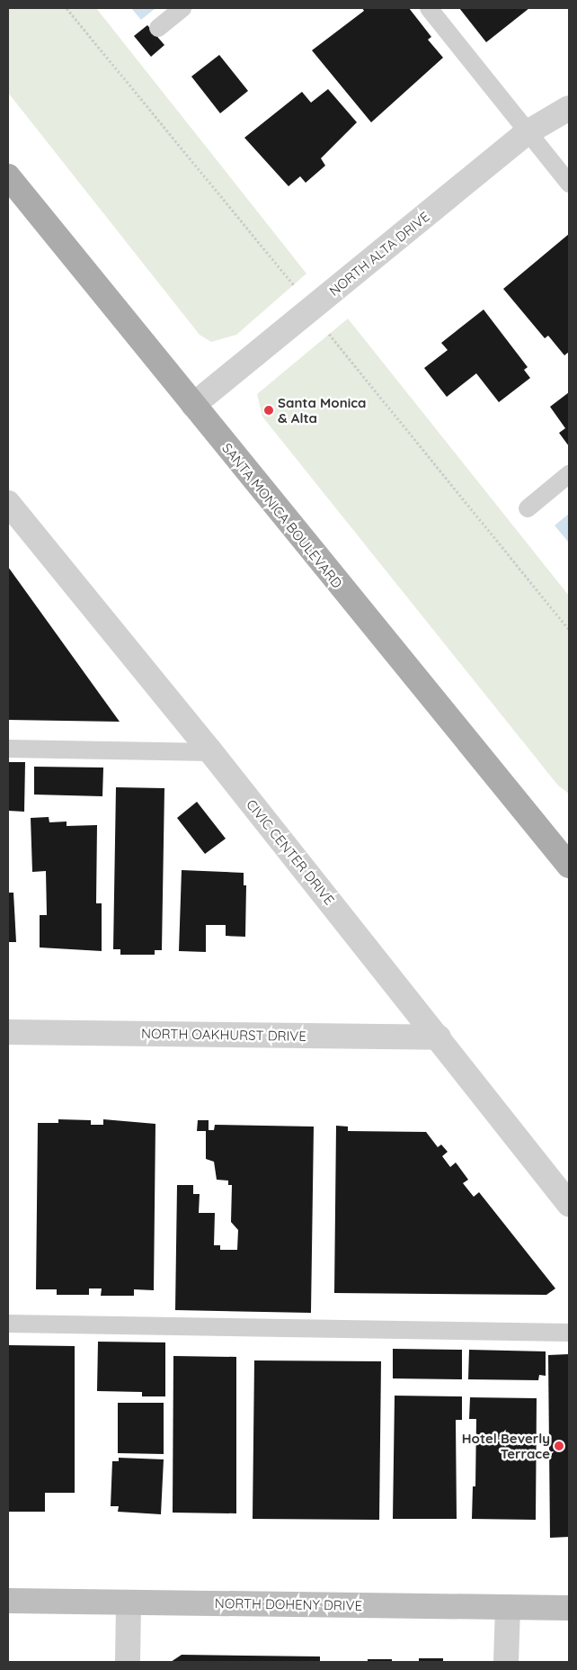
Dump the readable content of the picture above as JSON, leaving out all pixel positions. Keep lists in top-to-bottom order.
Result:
{
  "streets": {
    "main road": ["SANTA MONICA BOULEVARD", "NORTH DOHENY DRIVE"],
    "street": ["NORTH ALTA DRIVE", "CIVIC CENTER DRIVE", "NORTH OAKHURST DRIVE"]
  },
  "crossings": [
    ["NORTH ALTA DRIVE", "SANTA MONICA BOULEVARD"],
    ["CIVIC CENTER DRIVE", "NORTH OAKHURST DRIVE"]
  ],
  "places": ["Santa Monica & Alta", "Hotel Beverly Terrace"]
}
